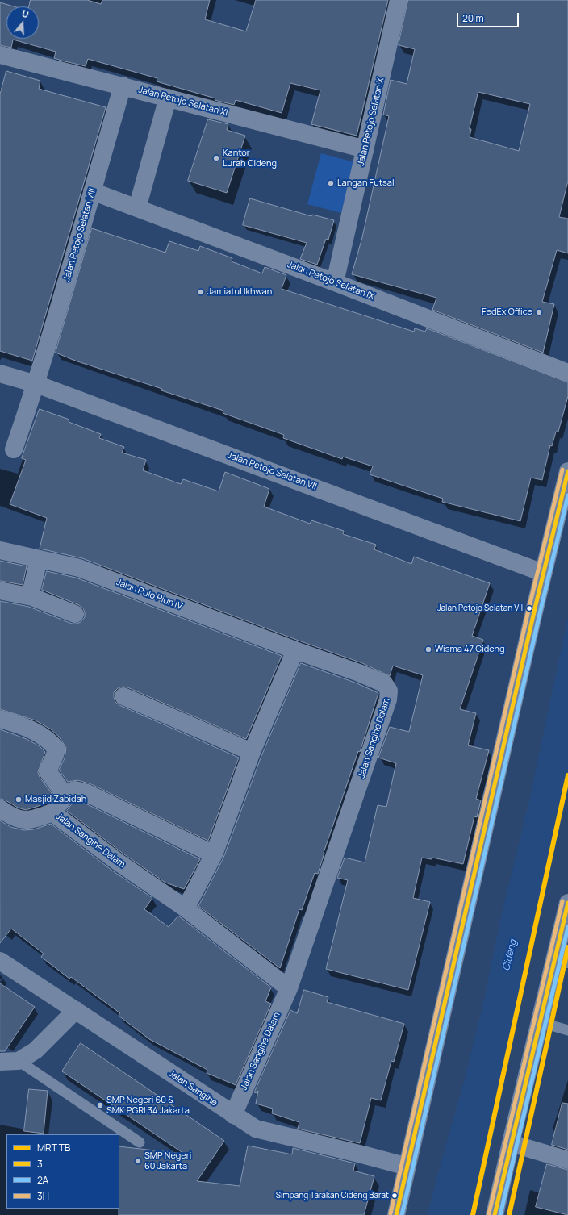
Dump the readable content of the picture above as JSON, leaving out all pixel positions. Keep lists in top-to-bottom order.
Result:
{
  "streets": {
    "street": [
      "Jalan Petojo Selatan XI",
      "Jalan Petojo Selatan X",
      "Jalan Petojo Selatan VIII",
      "Jalan Petojo Selatan IX",
      "Jalan Petojo Selatan VII",
      "Jalan Pulo Piun IV",
      "Jalan Sangihe Dalam",
      "Jalan Sangihe"
    ]
  },
  "crossings": [
    ["Jalan Petojo Selatan XI", "Jalan Petojo Selatan X"],
    ["Jalan Petojo Selatan XI", "Jalan Petojo Selatan VIII"],
    ["Jalan Petojo Selatan X", "Jalan Petojo Selatan IX"],
    ["Jalan Petojo Selatan VIII", "Jalan Petojo Selatan IX"],
    ["Jalan Petojo Selatan VIII", "Jalan Petojo Selatan VII"],
    ["Jalan Pulo Piun IV", "Jalan Sangihe Dalam"],
    ["Jalan Sangihe Dalam", "Jalan Sangihe"]
  ],
  "water": ["Cideng"],
  "places": [
    "Kantor Lurah Cideng",
    "Langan Futsal",
    "Jamiatul Ikhwan",
    "FedEx Office",
    "Jalan Petojo Selatan VII",
    "Wisma 47 Cideng",
    "Masjid Zabidah",
    "SMP Negeri 60 & SMK PGRI 34 Jakarta",
    "SMP Negeri 60 Jakarta",
    "Simpang Tarakan Cideng Barat"
  ],
  "lines": [
    "transit line 3H",
    "transit line 3",
    "transit line 2A",
    "metro line TB"
  ],
  "legend": [
    "MRT TB",
    "3",
    "2A",
    "3H"
  ],
  "scale_bar": "20 m",
  "north": "top"
}
